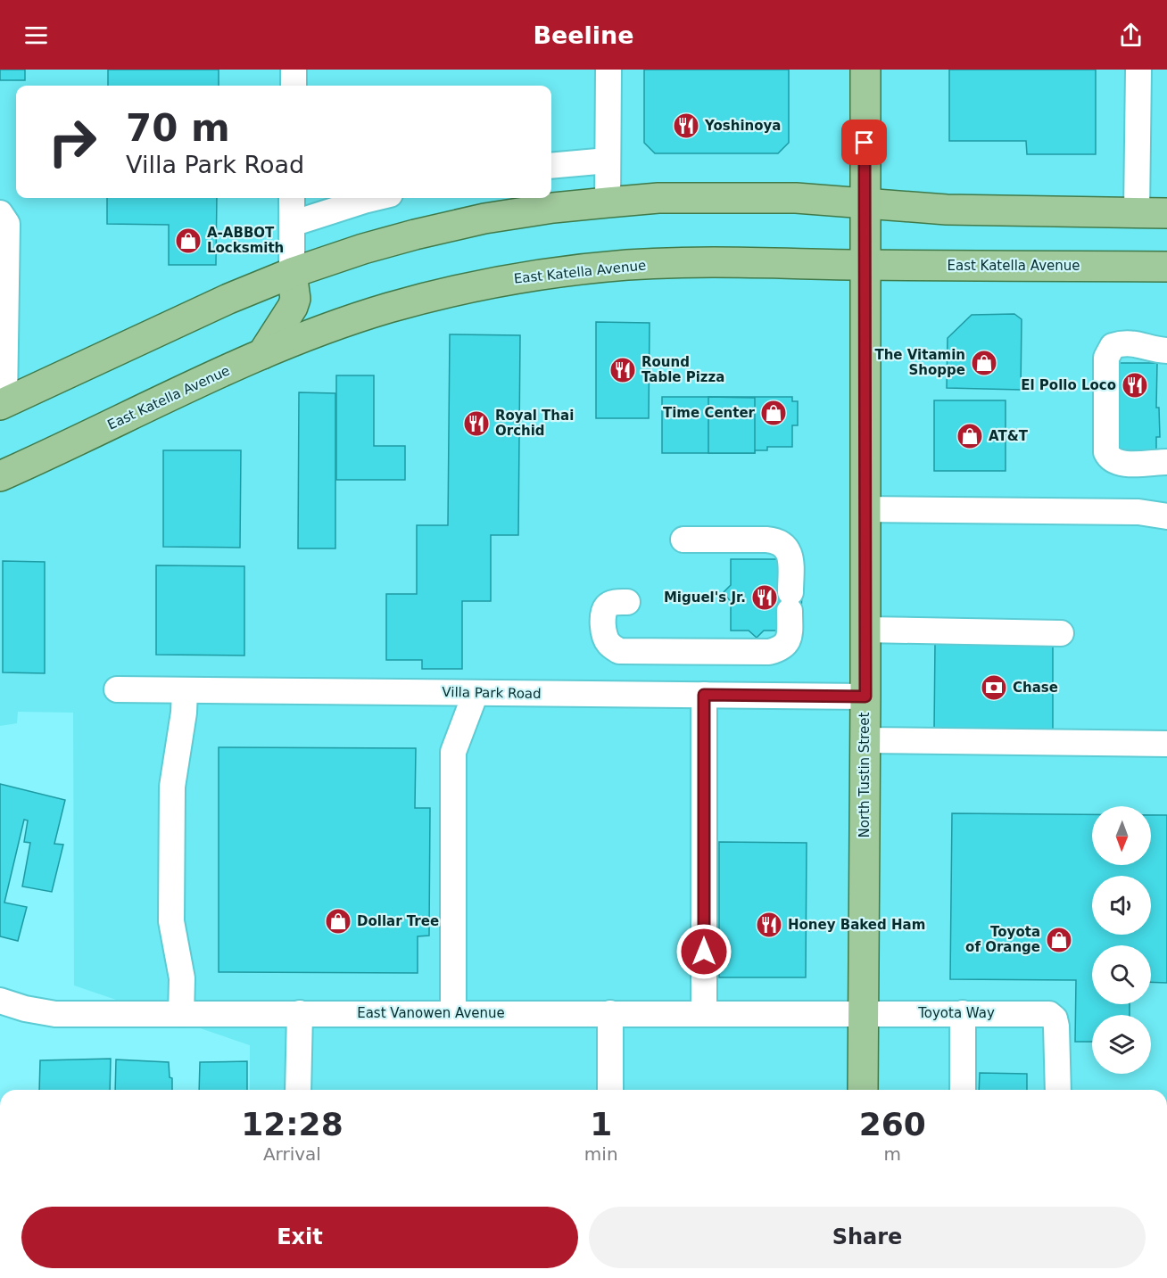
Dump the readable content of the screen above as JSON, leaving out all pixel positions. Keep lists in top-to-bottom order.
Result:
{
  "streets": {
    "main road": ["East Katella Avenue", "North Tustin Street"],
    "street": ["Villa Park Road", "East Vanowen Avenue", "Toyota Way"]
  },
  "crossings": [
    ["East Katella Avenue", "North Tustin Street"],
    ["Villa Park Road", "North Tustin Street"],
    ["North Tustin Street", "East Vanowen Avenue"],
    ["North Tustin Street", "Toyota Way"],
    ["East Vanowen Avenue", "Toyota Way"]
  ],
  "places": {
    "restaurant": [
      "Yoshinoya",
      "Round Table Pizza",
      "El Pollo Loco",
      "Royal Thai Orchid",
      "Miguel's Jr.",
      "Honey Baked Ham"
    ],
    "shop": [
      "A-ABBOT Locksmith",
      "The Vitamin Shoppe",
      "Time Center",
      "AT&T",
      "Dollar Tree",
      "Toyota of Orange"
    ],
    "bank": ["Chase"]
  },
  "north": "bottom",
  "page": {
    "header": "Beeline",
    "turn": ["70 m", "Villa Park Road"],
    "eta": [
      "12:28",
      "Arrival",
      "1",
      "min",
      "260",
      "m"
    ],
    "buttons": ["Exit", "Share"]
  }
}
